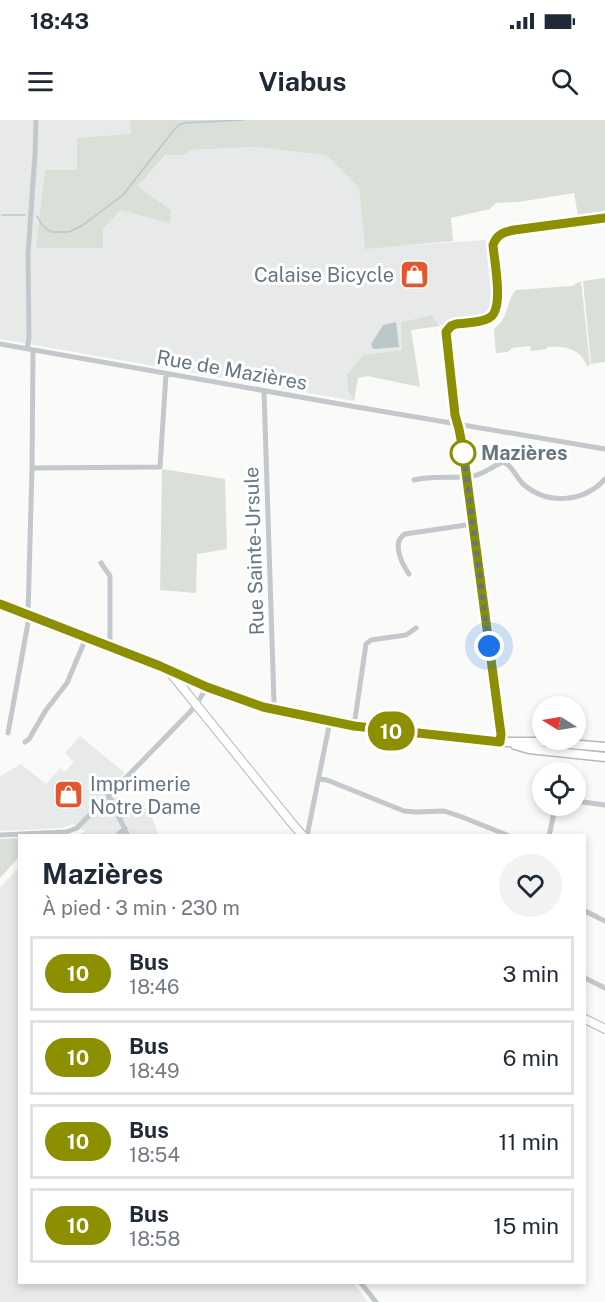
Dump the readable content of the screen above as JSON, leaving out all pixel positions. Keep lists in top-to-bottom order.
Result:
{
  "streets": {
    "street": ["Rue de Mazières", "Rue Sainte-Ursule"]
  },
  "crossings": [
    ["Rue de Mazières", "Rue Sainte-Ursule"]
  ],
  "places": {
    "shop": ["Calaise Bicycle", "Imprimerie Notre Dame"],
    "other": ["Mazières"]
  },
  "lines": ["bus line 10"],
  "north": "left",
  "page": {
    "status": "18:43",
    "header": "Viabus",
    "on_map": "10",
    "heading": ["Mazières", "À pied · 3 min · 230 m"],
    "list": [
      {
        "mark": "10",
        "name": "Bus",
        "note": "18:46",
        "value": "3 min"
      },
      {
        "mark": "10",
        "name": "Bus",
        "note": "18:49",
        "value": "6 min"
      },
      {
        "mark": "10",
        "name": "Bus",
        "note": "18:54",
        "value": "11 min"
      },
      {
        "mark": "10",
        "name": "Bus",
        "note": "18:58",
        "value": "15 min"
      }
    ]
  }
}
